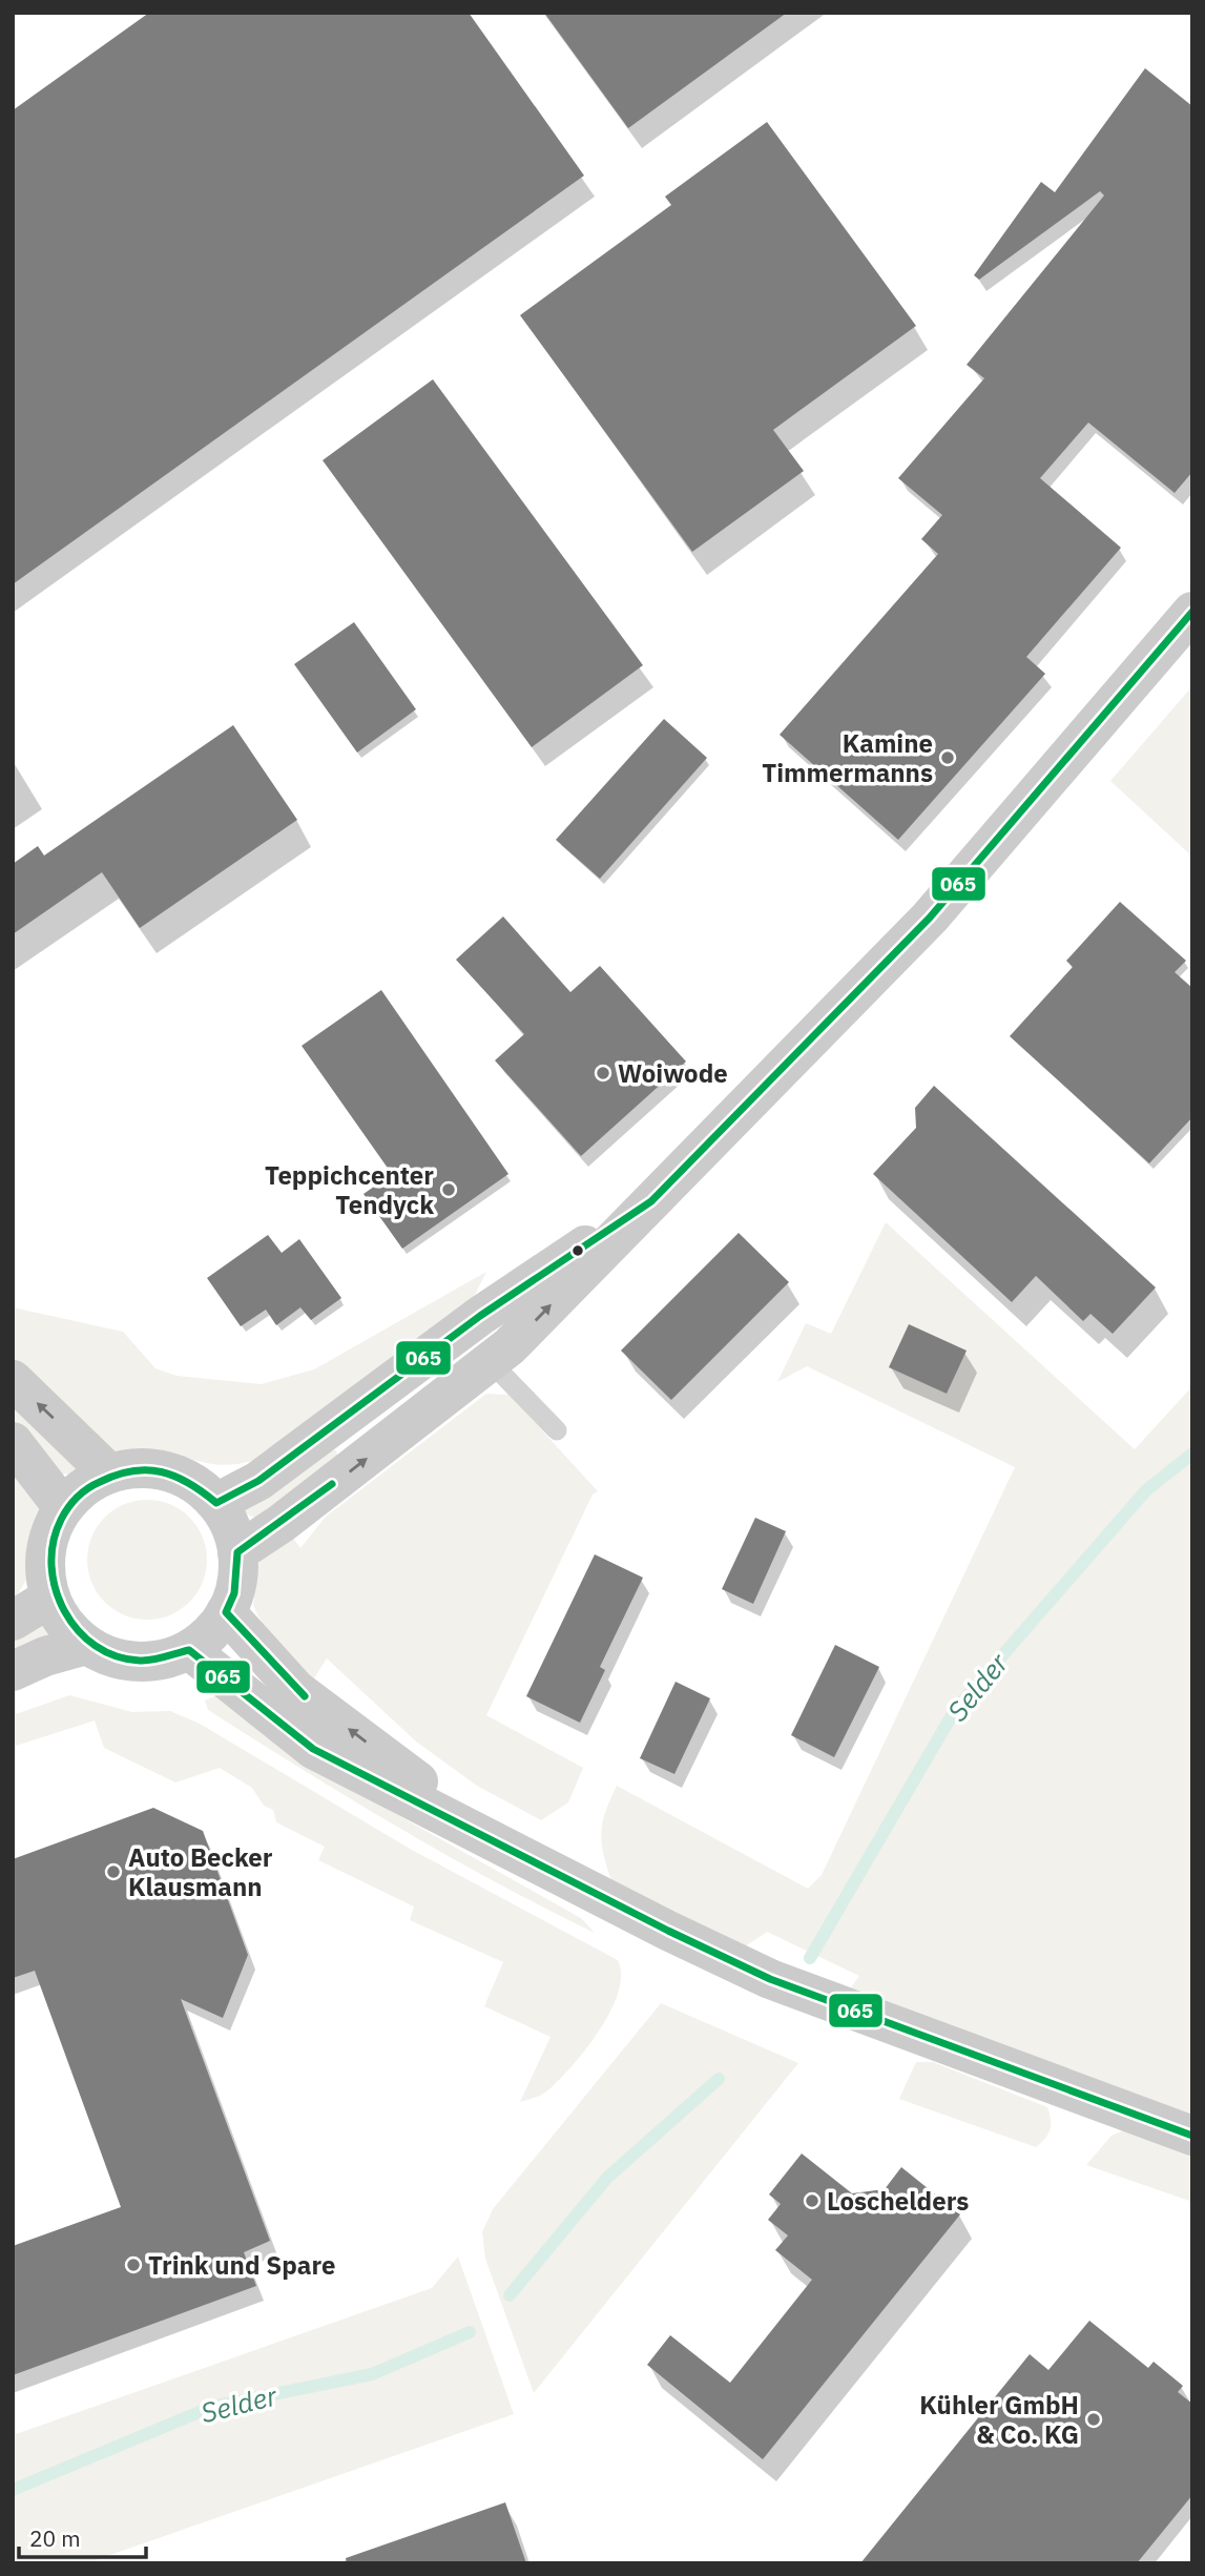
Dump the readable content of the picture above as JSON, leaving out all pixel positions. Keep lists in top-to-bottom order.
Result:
{
  "water": ["Selder"],
  "places": [
    "Kamine Timmermanns",
    "Woiwode",
    "Teppichcenter Tendyck",
    "Auto Becker Klausmann",
    "Loschelders",
    "Trink und Spare",
    "Kühler GmbH & Co. KG"
  ],
  "lines": ["transit line 065"],
  "scale_bar": "20 m"
}
